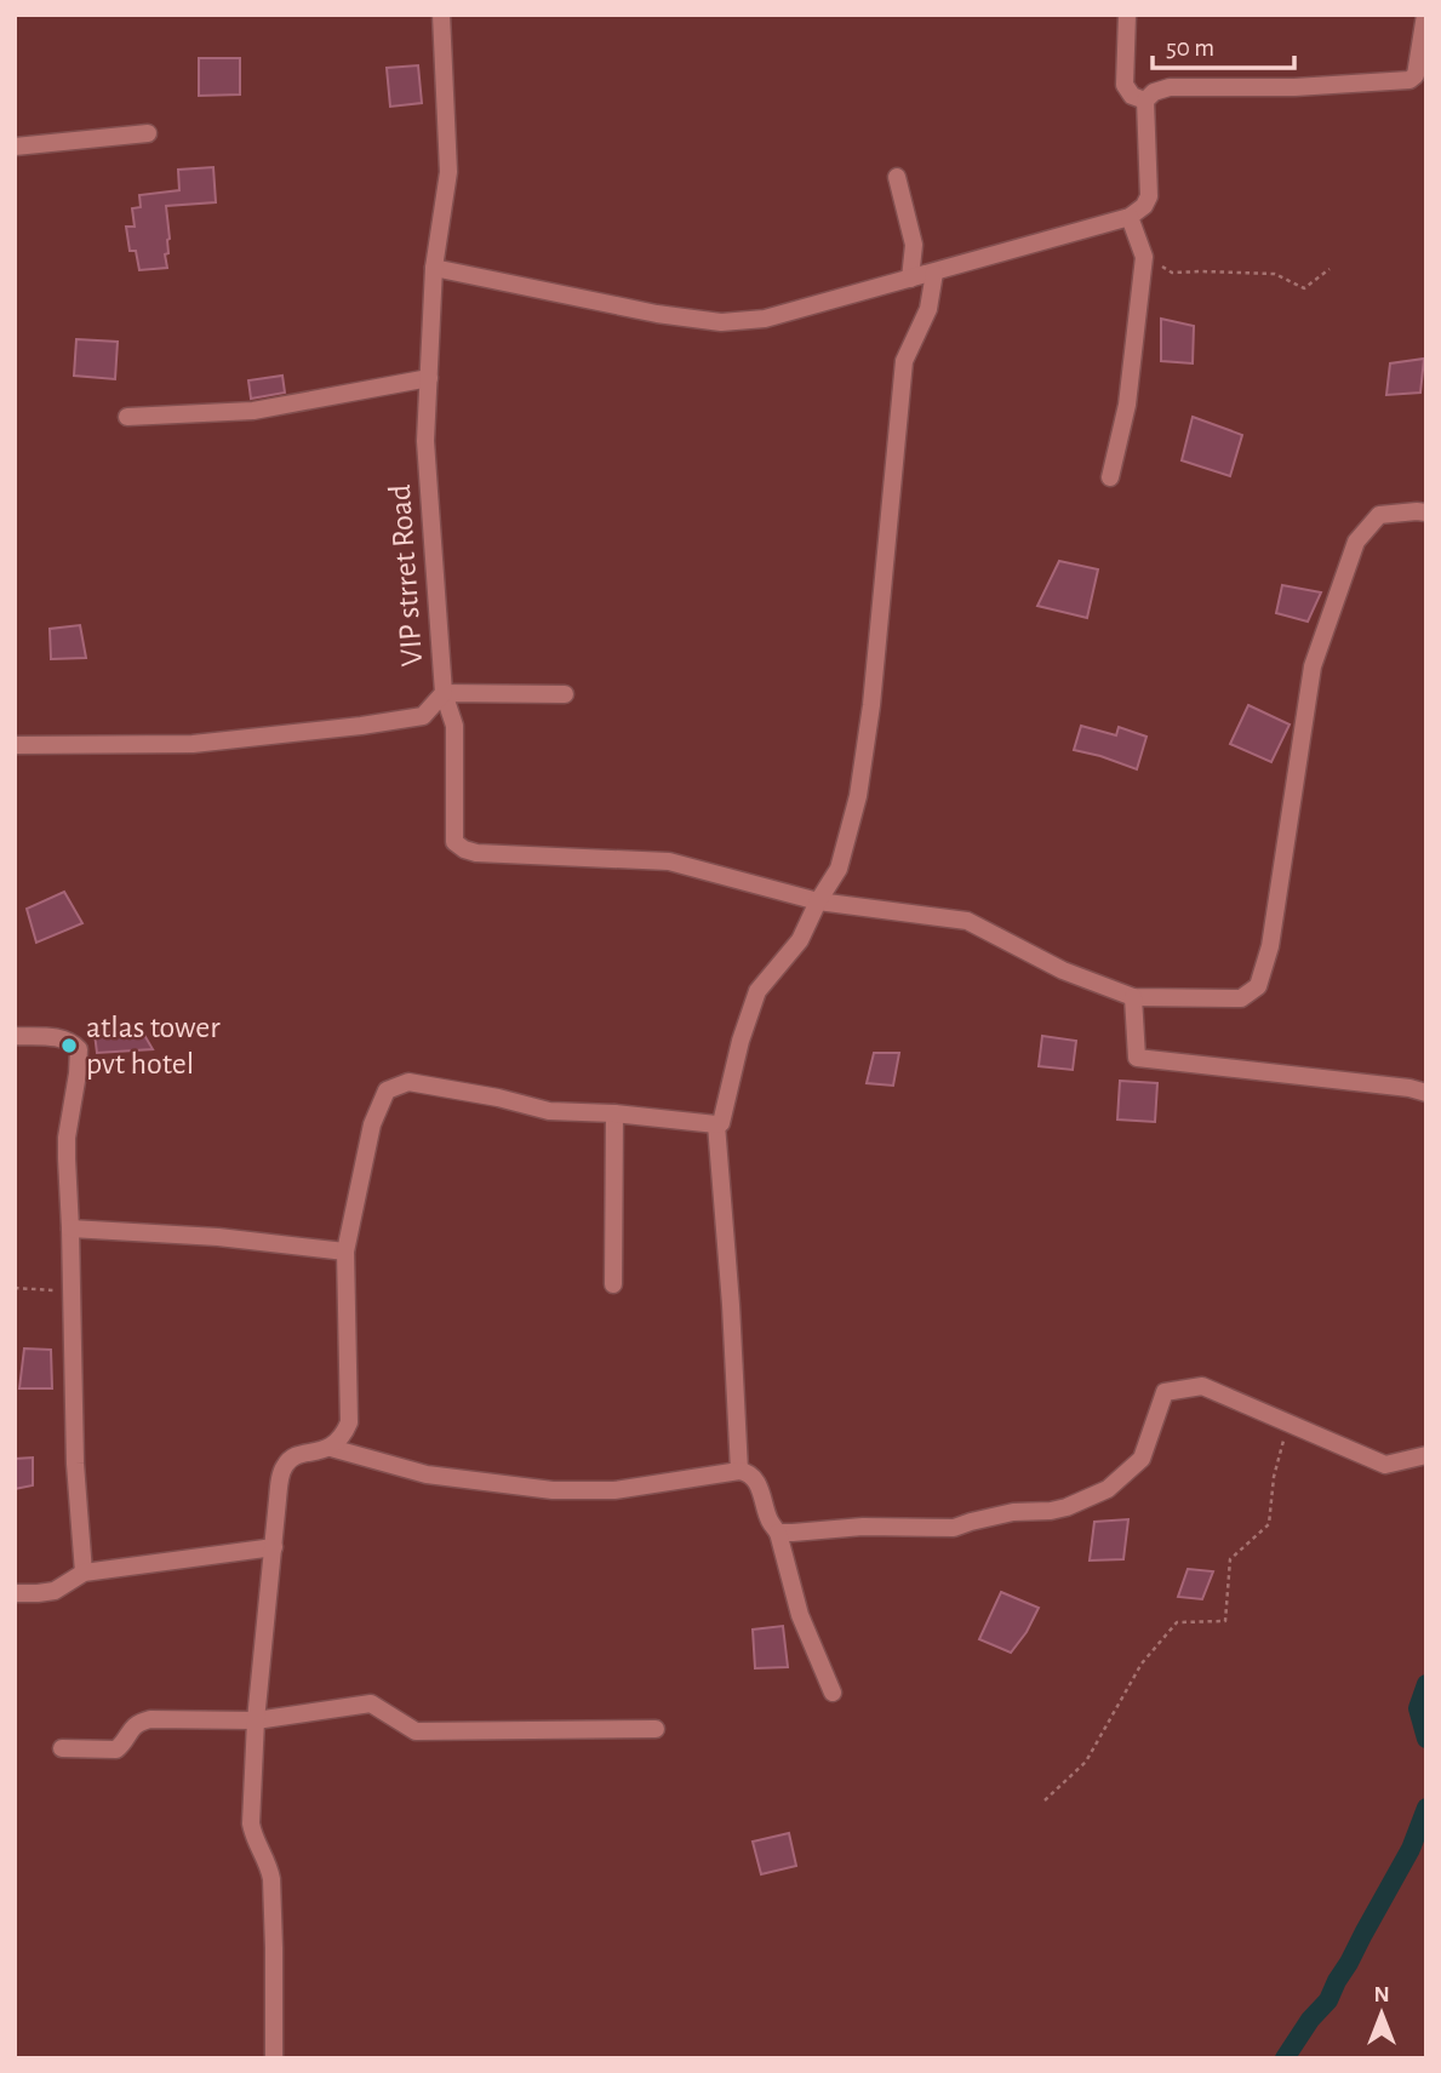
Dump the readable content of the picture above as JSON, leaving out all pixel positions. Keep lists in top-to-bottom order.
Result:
{
  "streets": {
    "street": ["VIP strret Road"]
  },
  "places": ["atlas tower pvt hotel"],
  "scale_bar": "50 m",
  "north": "top"
}
